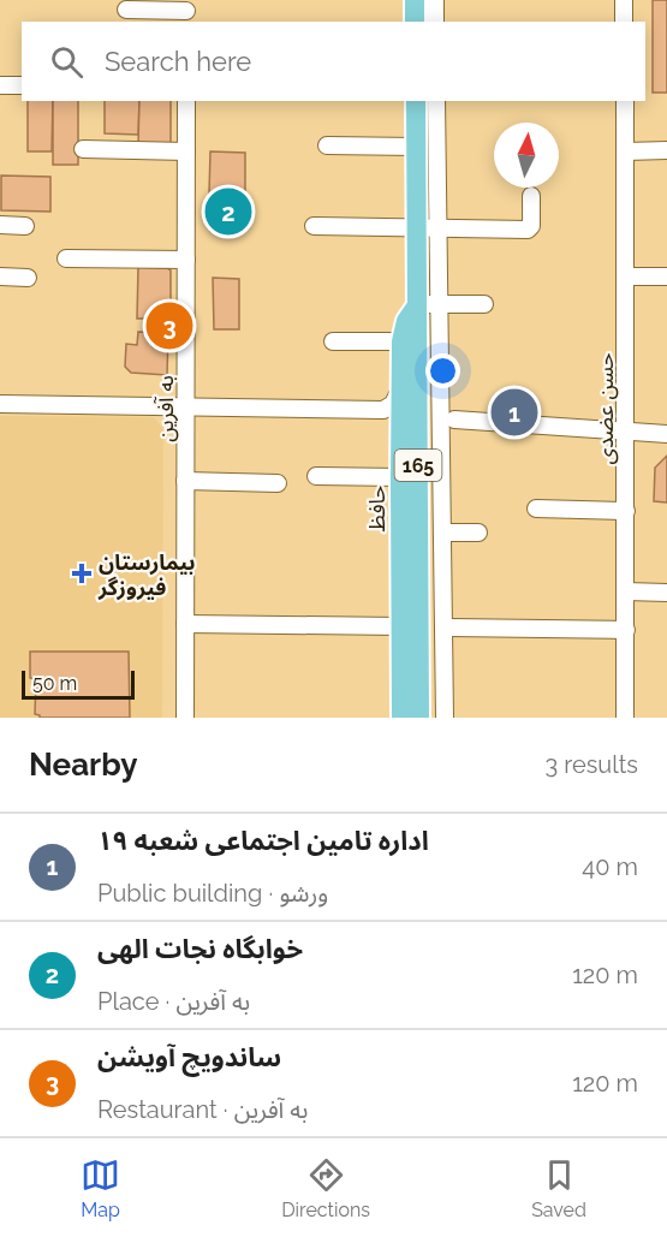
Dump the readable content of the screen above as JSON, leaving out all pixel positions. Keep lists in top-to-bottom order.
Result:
{
  "streets": {
    "main road": ["165", "حافظ"],
    "street": ["به آفرین", "حسن عضدی"]
  },
  "crossings": [
    ["165", "حافظ"]
  ],
  "places": {
    "health": ["بیمارستان فیروزگر"]
  },
  "scale_bar": "50 m",
  "north": "top",
  "page": {
    "search": "Search here",
    "pins": ["2", "3", "1"],
    "scale": "50 m",
    "heading": ["Nearby", "3 results"],
    "list": [
      {
        "mark": "1",
        "name": "اداره تامین اجتماعی شعبه ۱۹",
        "note": "Public building · ورشو",
        "value": "40 m"
      },
      {
        "mark": "2",
        "name": "خوابگاه نجات الهی",
        "note": "Place · به آفرین",
        "value": "120 m"
      },
      {
        "mark": "3",
        "name": "ساندویچ آویشن",
        "note": "Restaurant · به آفرین",
        "value": "120 m"
      }
    ],
    "nav": ["Map", "Directions", "Saved"]
  }
}
